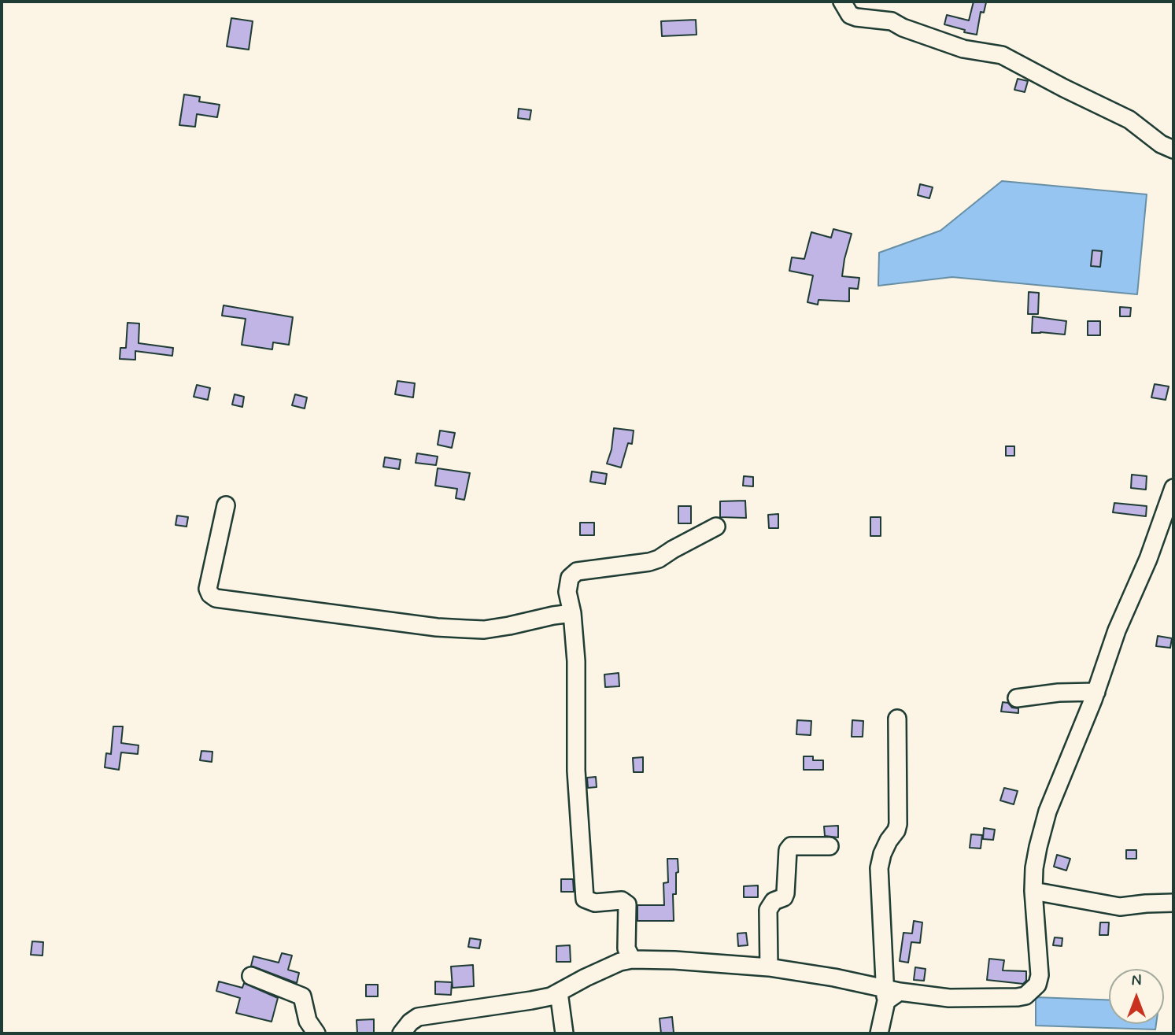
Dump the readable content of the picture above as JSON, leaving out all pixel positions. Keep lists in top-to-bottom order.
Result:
{
  "north": "top"
}
